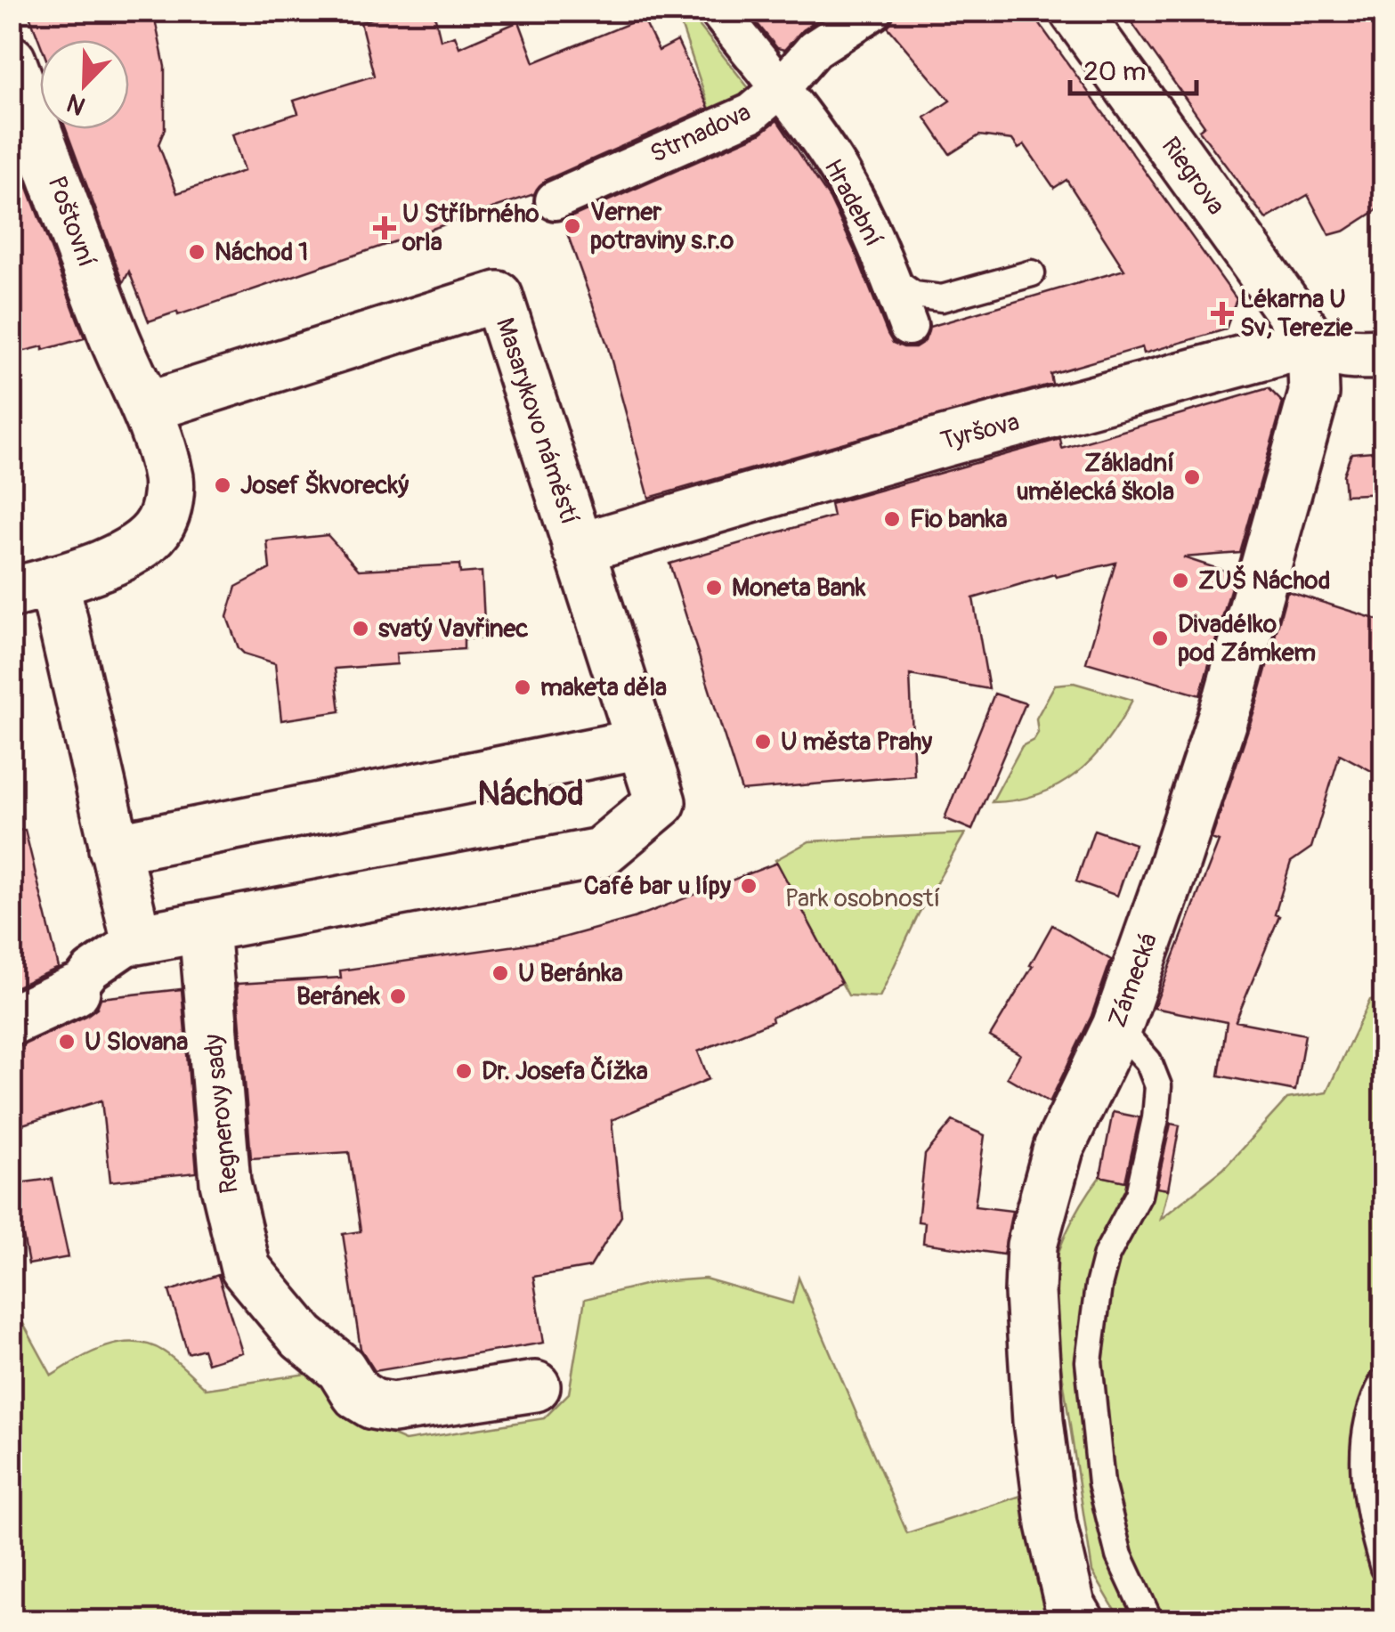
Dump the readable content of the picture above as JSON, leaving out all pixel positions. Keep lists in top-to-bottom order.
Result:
{
  "streets": {
    "street": [
      "Strnadova",
      "Riegrova",
      "Hradební",
      "Poštovní",
      "Masarykovo náměstí",
      "Tyršova",
      "Zámecká",
      "Regnerovy sady"
    ]
  },
  "crossings": [
    ["Strnadova", "Hradební"],
    ["Riegrova", "Tyršova"],
    ["Riegrova", "Zámecká"],
    ["Poštovní", "Masarykovo náměstí"],
    ["Masarykovo náměstí", "Tyršova"],
    ["Masarykovo náměstí", "Regnerovy sady"],
    ["Tyršova", "Zámecká"]
  ],
  "districts": ["Náchod"],
  "parks": ["Park osobností"],
  "places": {
    "other": [
      "Verner potraviny s.r.o",
      "Náchod 1",
      "Základní umělecká škola",
      "Josef Škvorecký",
      "Fio banka",
      "ZUŠ Náchod",
      "Moneta Bank",
      "svatý Vavřinec",
      "Divadélko pod Zámkem",
      "maketa děla",
      "U města Prahy",
      "Café bar u lípy",
      "U Beránka",
      "Beránek",
      "U Slovana",
      "Dr. Josefa Čížka"
    ],
    "health": ["U Stříbrného orla", "Lékarna U Sv, Terezie"]
  },
  "scale_bar": "20 m",
  "north": "bottom left"
}
